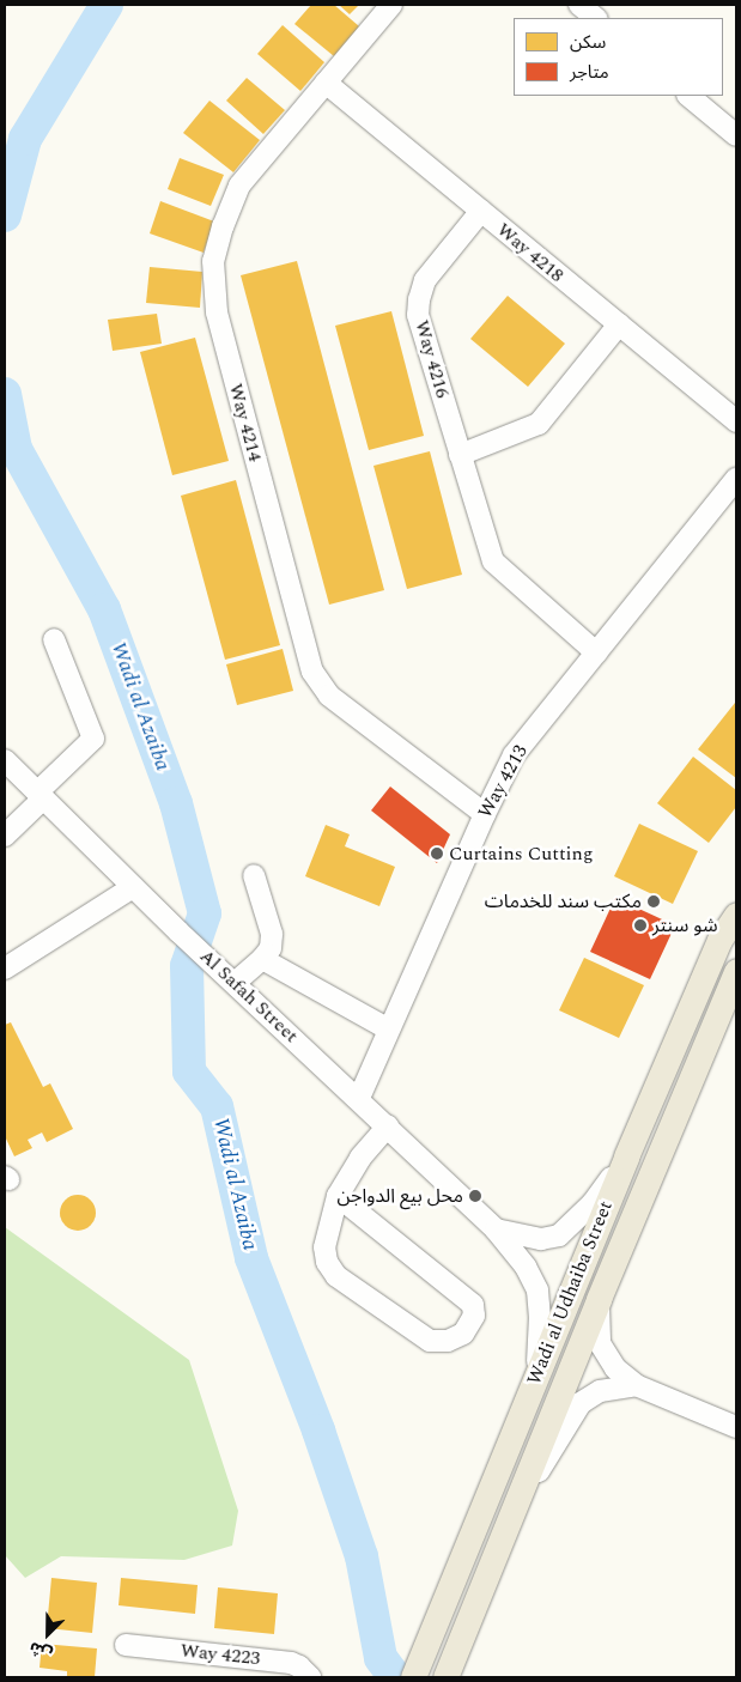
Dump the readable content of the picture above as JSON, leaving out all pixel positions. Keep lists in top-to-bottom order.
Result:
{
  "streets": {
    "main road": ["Wadi al Udhaiba Street"],
    "street": [
      "Way 4218",
      "Way 4216",
      "Way 4214",
      "Way 4213",
      "Al Safah Street",
      "Way 4223"
    ]
  },
  "crossings": [
    ["Way 4218", "Way 4216"],
    ["Way 4218", "Way 4214"],
    ["Way 4216", "Way 4213"],
    ["Way 4214", "Way 4213"],
    ["Way 4213", "Al Safah Street"],
    ["Al Safah Street", "Wadi al Udhaiba Street"]
  ],
  "water": ["Wadi al Azaiba"],
  "places": [
    "Curtains Cutting",
    "مكتب سند للخدمات",
    "شو سنتر",
    "محل بيع الدواجن"
  ],
  "legend": ["سكن", "متاجر"],
  "north": "bottom left"
}
